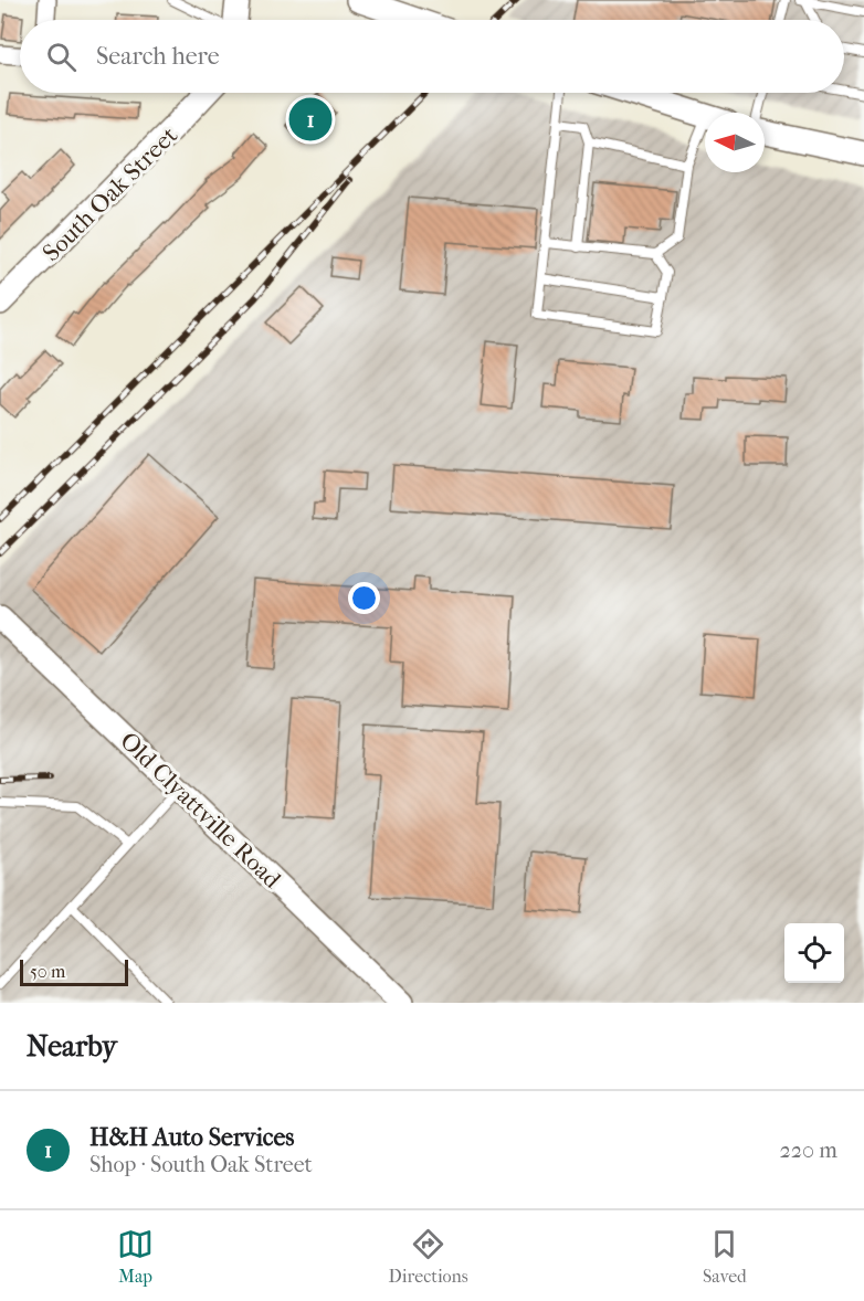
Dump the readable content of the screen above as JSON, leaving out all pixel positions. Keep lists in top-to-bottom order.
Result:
{
  "streets": {
    "main road": ["South Oak Street", "Old Clyattville Road"]
  },
  "scale_bar": "50 m",
  "north": "left",
  "page": {
    "search": "Search here",
    "pins": "1",
    "scale": "50 m",
    "heading": "Nearby",
    "list": [
      {
        "mark": "1",
        "name": "H&H Auto Services",
        "note": "Shop · South Oak Street",
        "value": "220 m"
      }
    ],
    "nav": ["Map", "Directions", "Saved"]
  }
}
